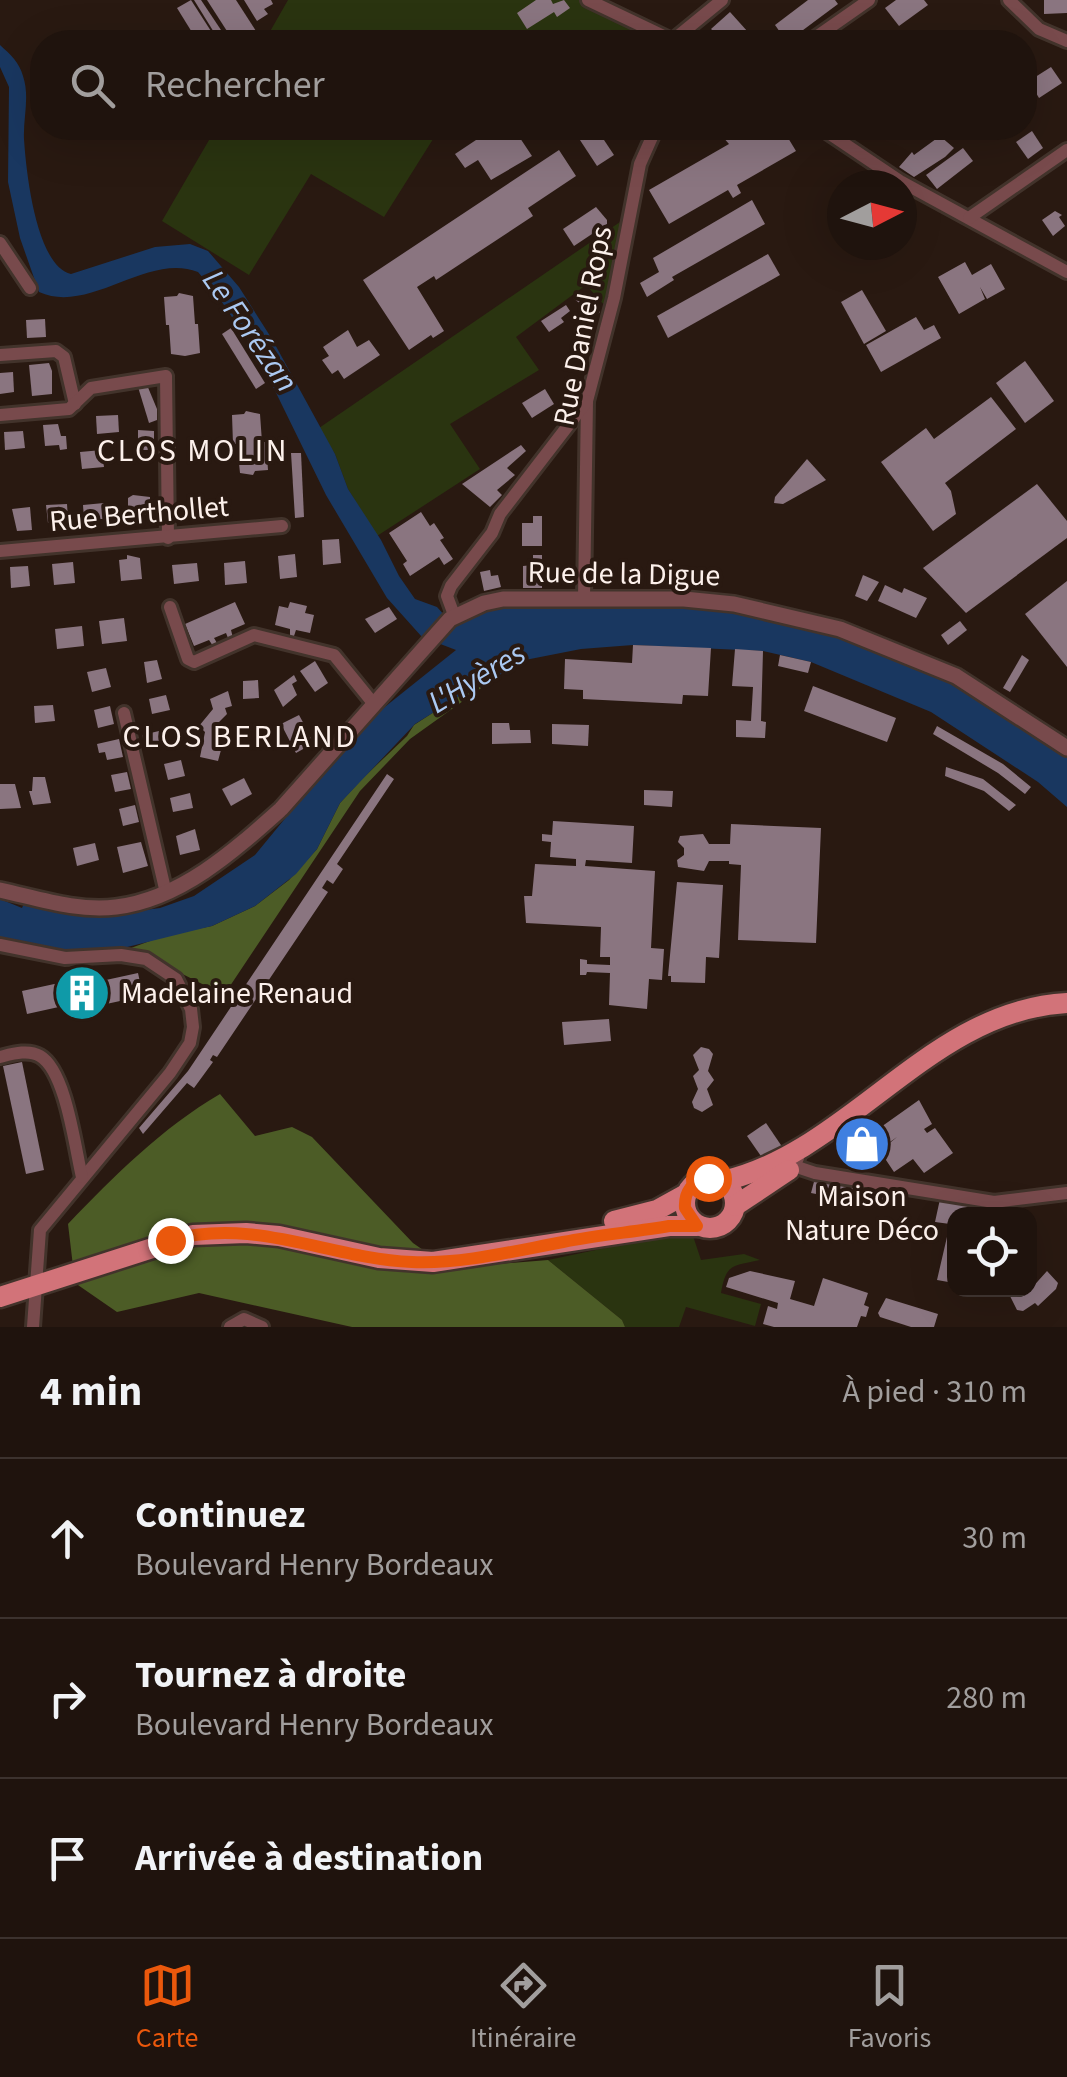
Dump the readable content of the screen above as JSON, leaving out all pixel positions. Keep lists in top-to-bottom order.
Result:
{
  "streets": {
    "street": ["Rue Daniel Rops", "Rue Berthollet", "Rue de la Digue"]
  },
  "crossings": [
    ["Rue Daniel Rops", "Rue de la Digue"]
  ],
  "districts": ["CLOS MOLIN", "CLOS BERLAND"],
  "water": ["Le Forézan", "L'Hyères"],
  "places": {
    "building": ["Madelaine Renaud"],
    "shop": ["Maison Nature Déco"]
  },
  "north": "right",
  "page": {
    "search": "Rechercher",
    "heading": ["4 min", "À pied · 310 m"],
    "list": [
      ["Continuez", "Boulevard Henry Bordeaux", "30 m"],
      ["Tournez à droite", "Boulevard Henry Bordeaux", "280 m"],
      "Arrivée à destination"
    ],
    "nav": ["Carte", "Itinéraire", "Favoris"]
  }
}
